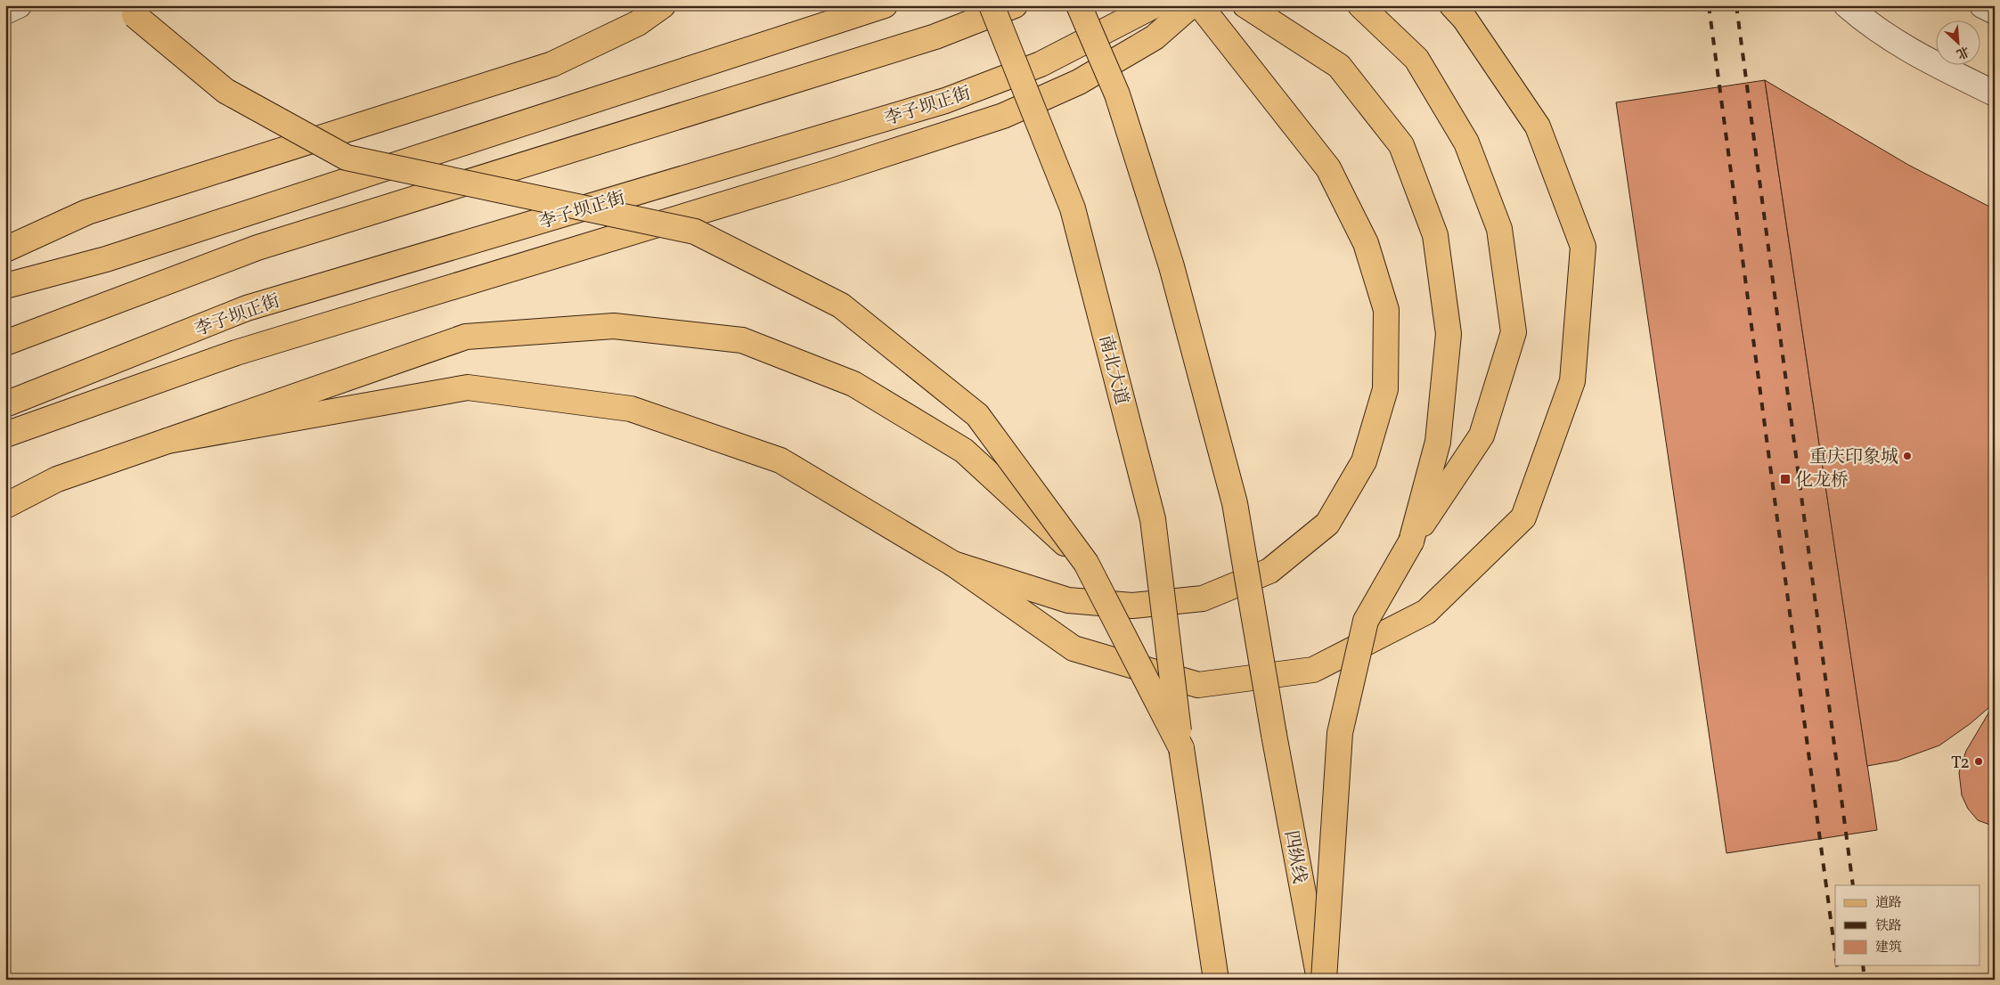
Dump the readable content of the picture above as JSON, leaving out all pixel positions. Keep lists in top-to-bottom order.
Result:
{
  "streets": {
    "main road": ["李子坝正街", "南北大道", "四纵线"]
  },
  "places": {
    "other": ["重庆印象城", "T2"],
    "transit": ["化龙桥"]
  },
  "legend": ["道路", "铁路", "建筑"],
  "north": "bottom right"
}
